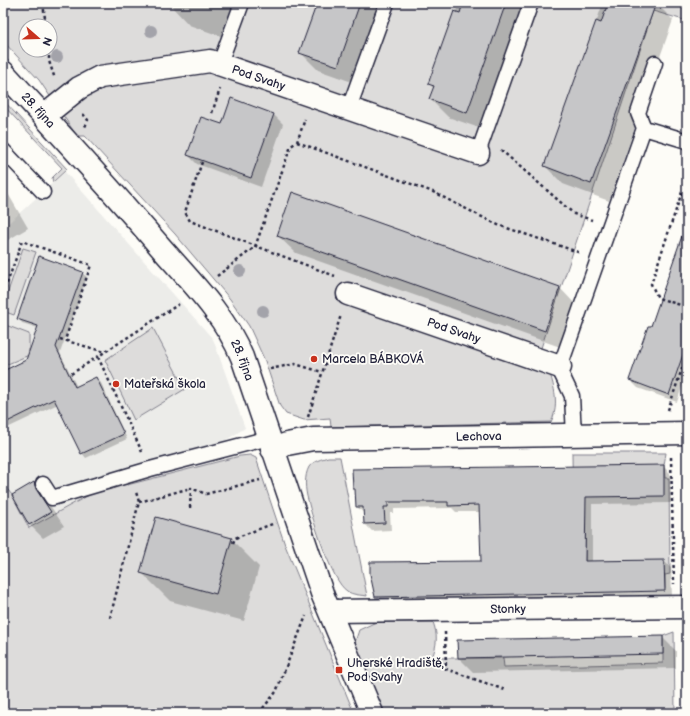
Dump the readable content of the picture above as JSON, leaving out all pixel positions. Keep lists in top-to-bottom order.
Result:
{
  "streets": {
    "street": [
      "Pod Svahy",
      "28. října",
      "Lechova",
      "Stonky"
    ]
  },
  "crossings": [
    ["Pod Svahy", "28. října"],
    ["28. října", "Lechova"],
    ["28. října", "Stonky"]
  ],
  "places": {
    "other": ["Marcela BÁBKOVÁ", "Mateřská škola"],
    "transit": ["Uherské Hradiště, Pod Svahy"]
  },
  "north": "right"
}
